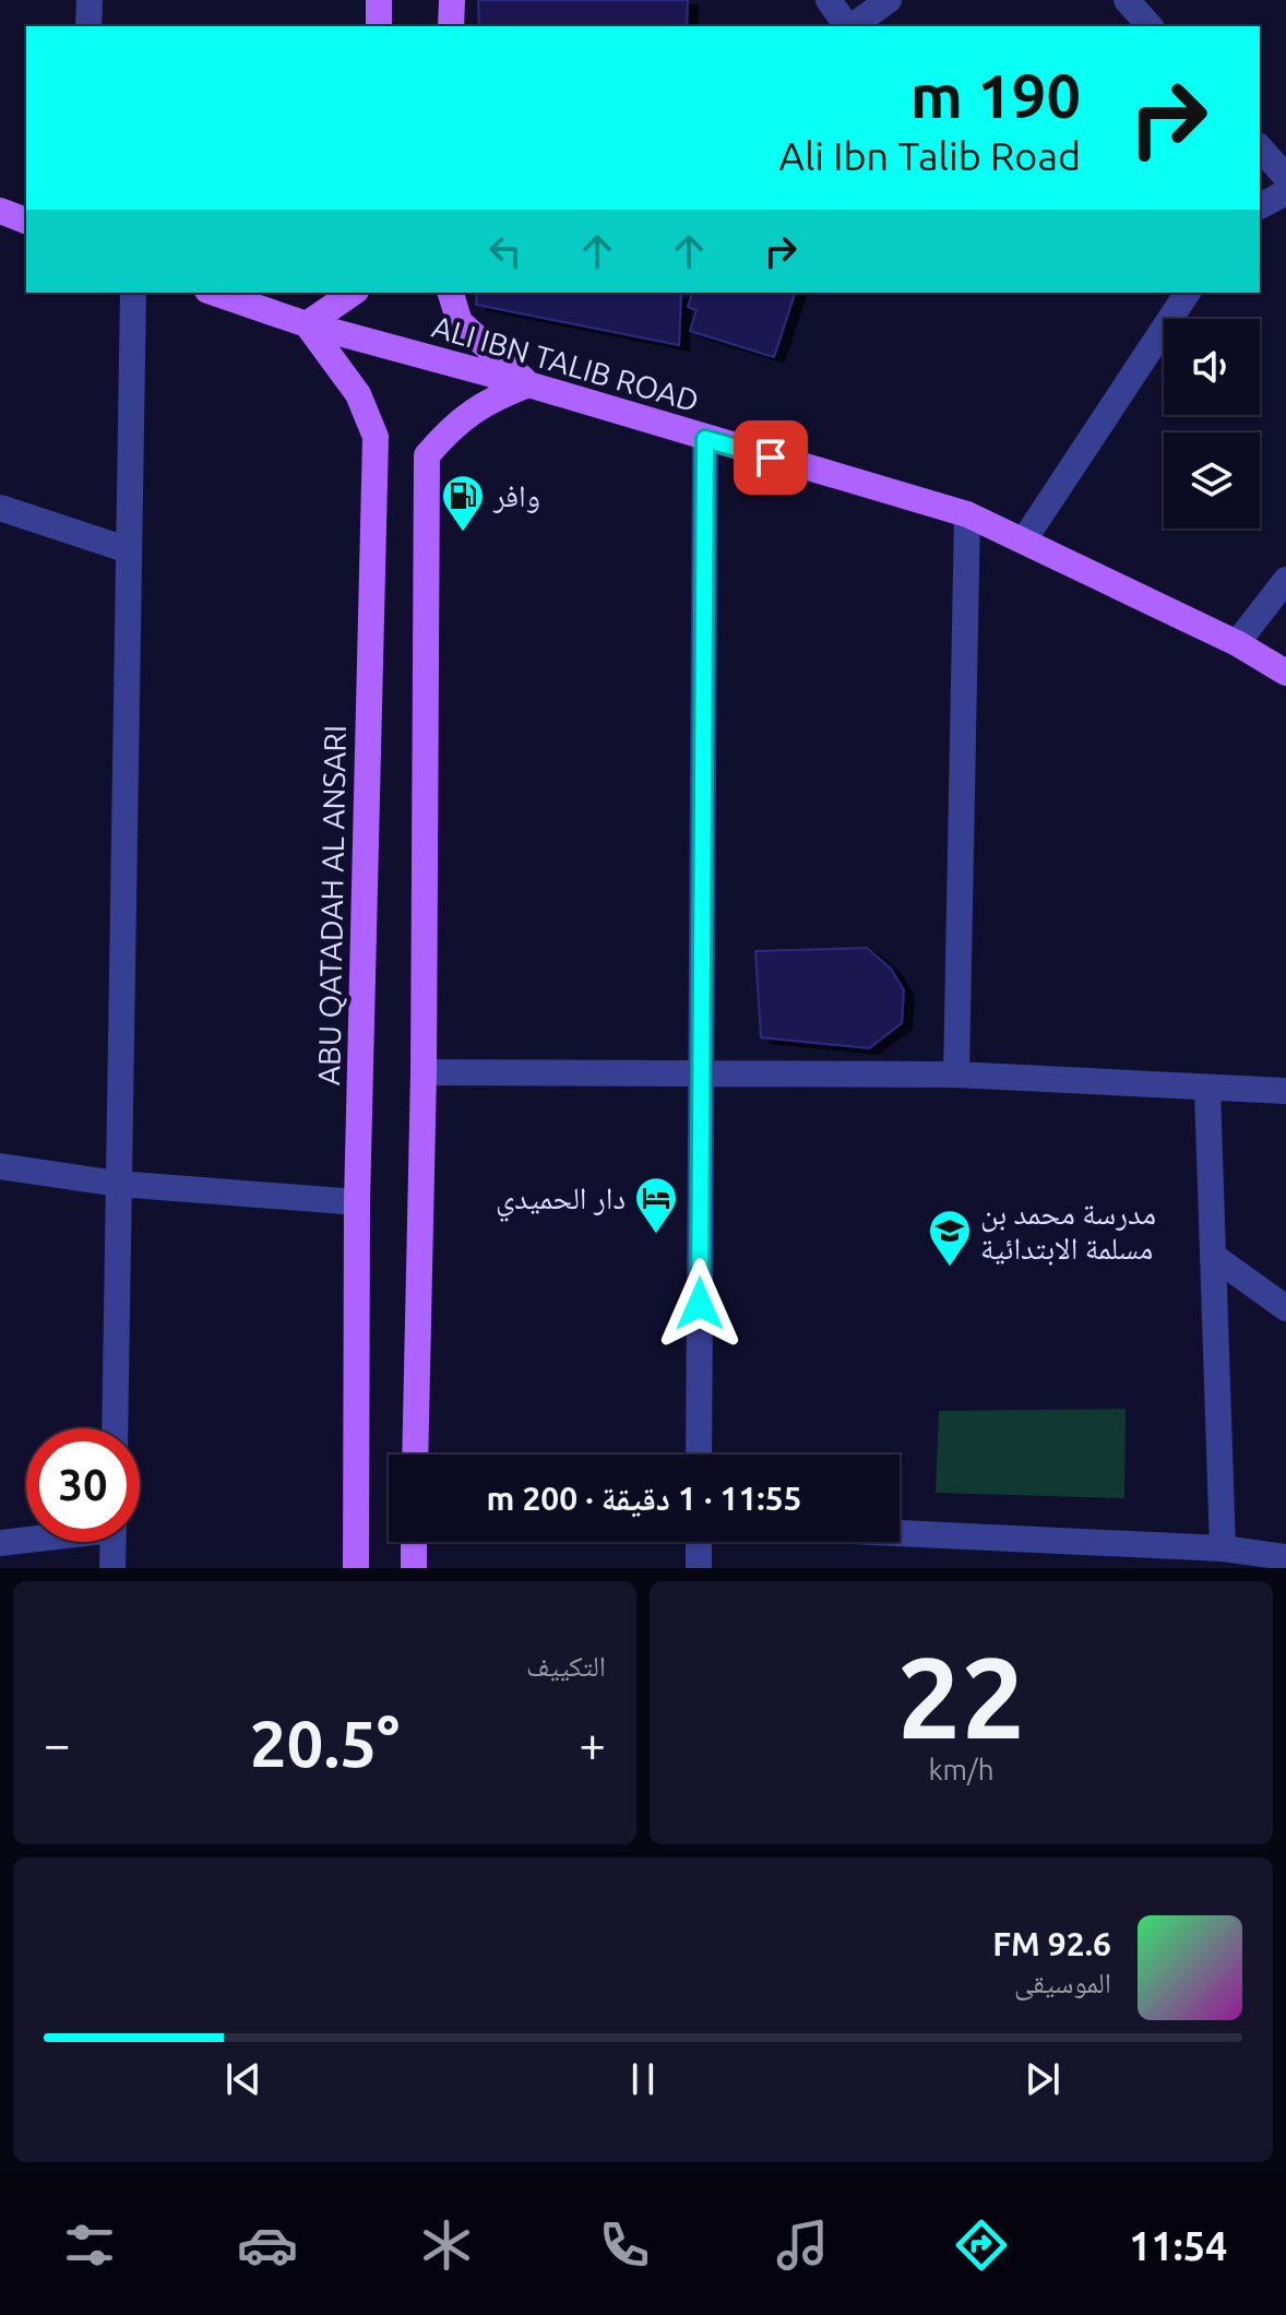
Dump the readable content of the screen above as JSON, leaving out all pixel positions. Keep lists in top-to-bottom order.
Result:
{
  "streets": {
    "main road": ["ALI IBN TALIB ROAD", "ABU QATADAH AL ANSARI"]
  },
  "crossings": [
    ["ALI IBN TALIB ROAD", "ABU QATADAH AL ANSARI"]
  ],
  "places": {
    "fuel station": ["وافر"],
    "hotel": ["دار الحميدي"],
    "school or university": ["مدرسة محمد بن مسلمة الابتدائية"]
  },
  "page": {
    "turn": ["190 m", "Ali Ibn Talib Road"],
    "limit": "30",
    "trip": "11:55 · 1 دقيقة · 200 m",
    "tile": [
      ["22", "km/h"],
      "التكييف"
    ],
    "heat": ["−", "20.5°", "+"],
    "song": ["92.6 FM", "الموسيقى"],
    "tabs": "11:54"
  }
}
